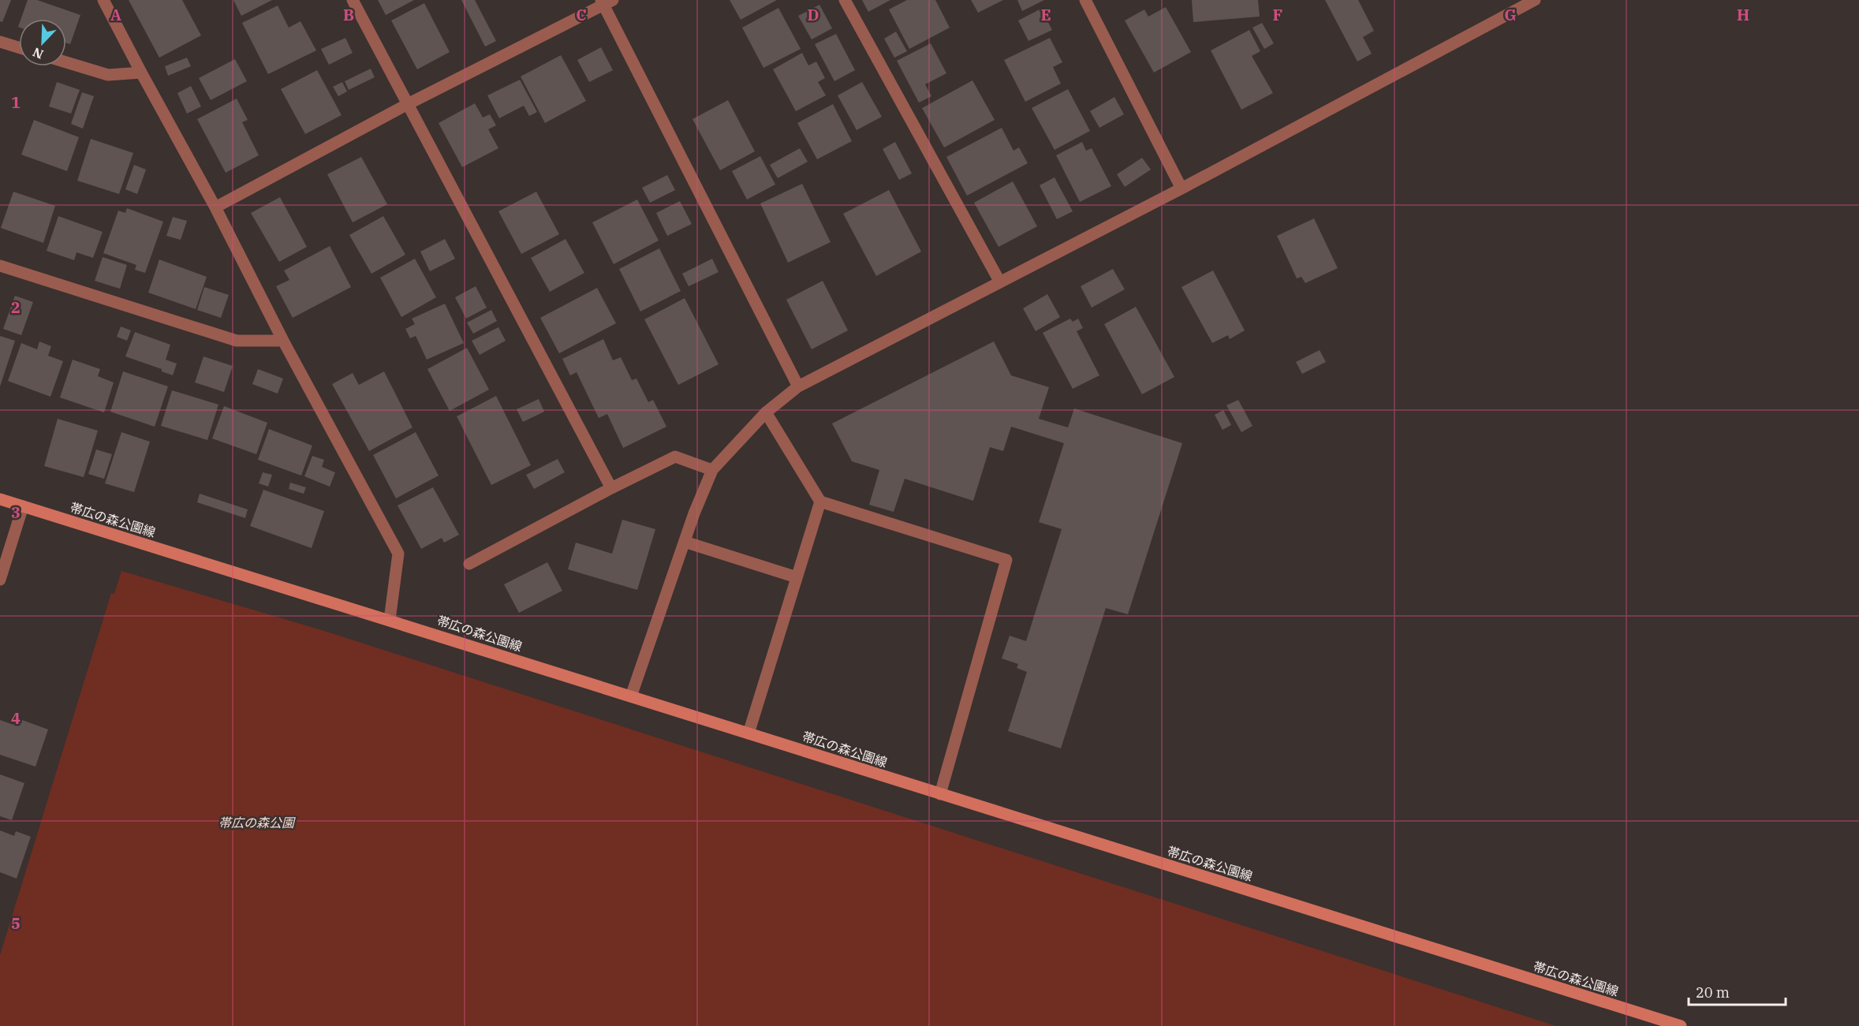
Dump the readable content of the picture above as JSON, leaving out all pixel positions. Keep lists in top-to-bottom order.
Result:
{
  "streets": {
    "main road": ["帯広の森公園線"]
  },
  "parks": ["帯広の森公園"],
  "scale_bar": "20 m",
  "north": "bottom left",
  "grid": {
    "columns": [
      "A",
      "B",
      "C",
      "D",
      "E",
      "F",
      "G",
      "H"
    ],
    "rows": [
      "1",
      "2",
      "3",
      "4",
      "5"
    ]
  }
}
